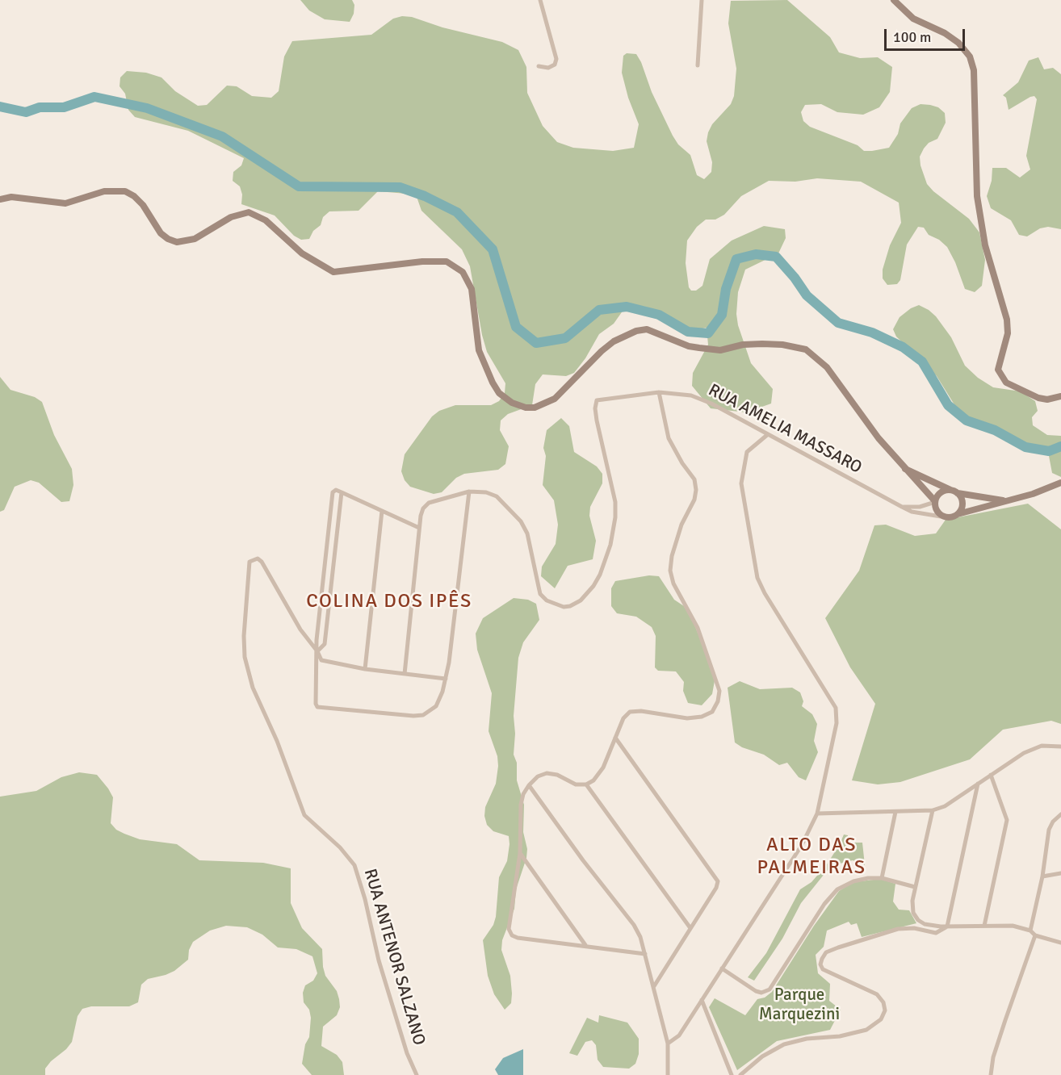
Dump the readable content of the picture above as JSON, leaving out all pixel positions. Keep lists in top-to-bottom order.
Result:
{
  "streets": {
    "street": ["RUA AMELIA MASSARO", "RUA ANTENOR SALZANO"]
  },
  "districts": ["COLINA DOS IPÊS", "ALTO DAS PALMEIRAS"],
  "parks": ["Parque Marquezini"],
  "scale_bar": "100 m"
}
